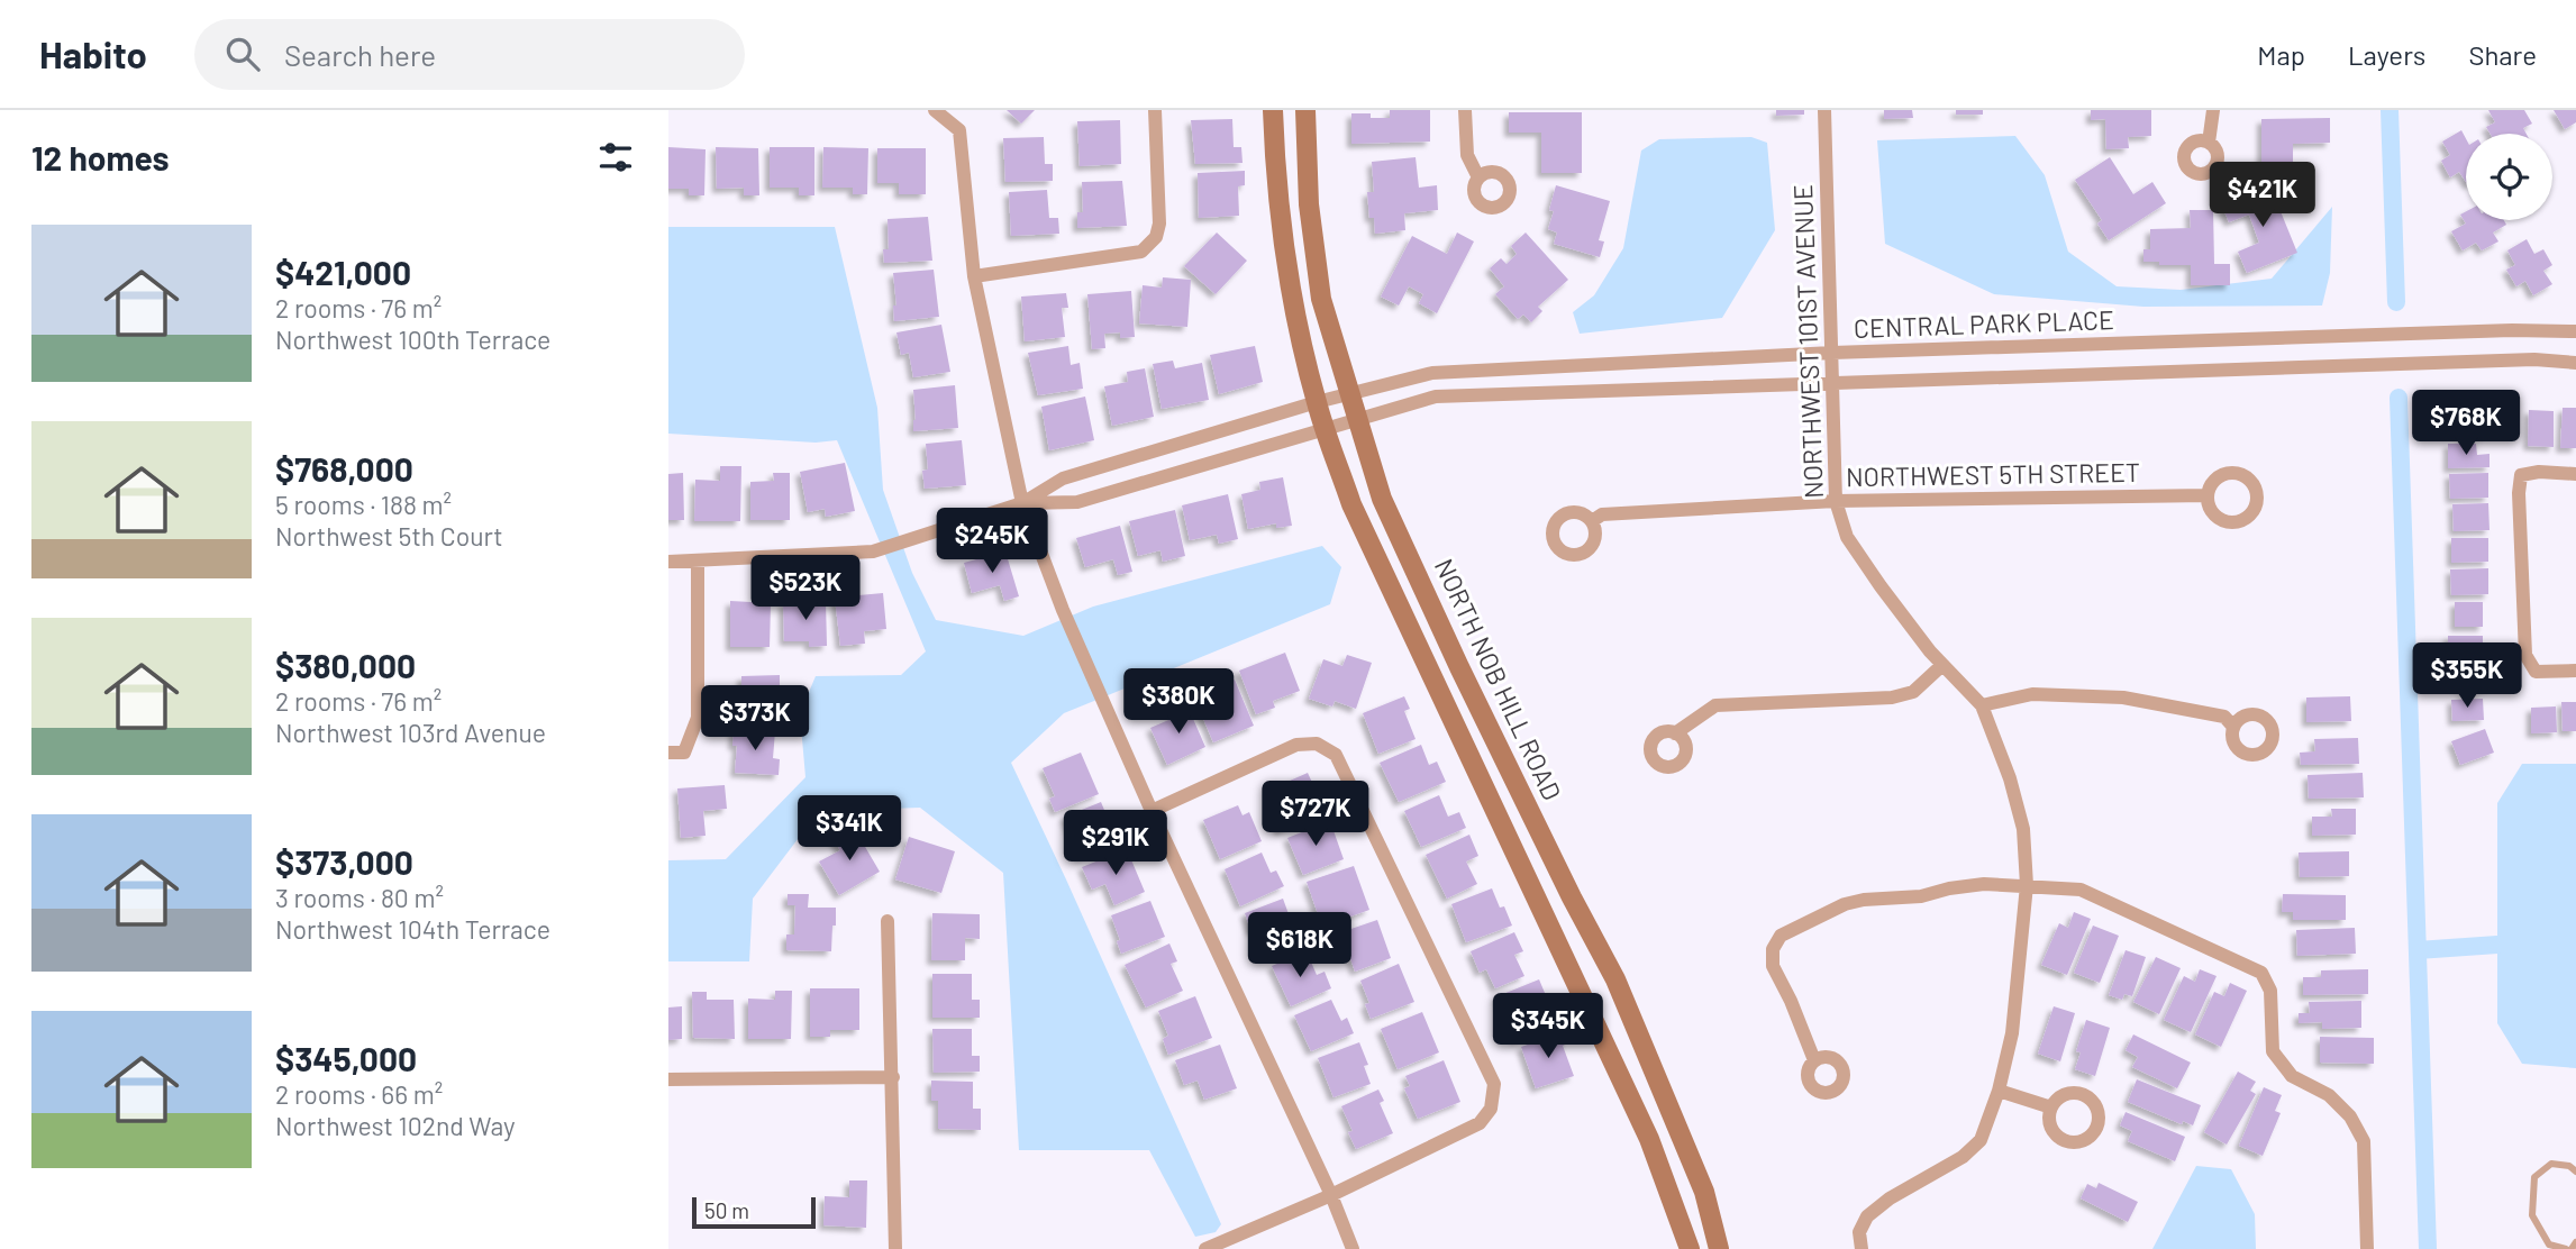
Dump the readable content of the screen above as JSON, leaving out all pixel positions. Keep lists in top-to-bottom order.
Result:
{
  "streets": {
    "main road": ["NORTH NOB HILL ROAD"],
    "street": ["CENTRAL PARK PLACE", "NORTHWEST 101ST AVENUE", "NORTHWEST 5TH STREET"]
  },
  "crossings": [
    ["CENTRAL PARK PLACE", "NORTHWEST 101ST AVENUE"],
    ["CENTRAL PARK PLACE", "NORTH NOB HILL ROAD"],
    ["NORTHWEST 101ST AVENUE", "NORTHWEST 5TH STREET"]
  ],
  "scale_bar": "50 m",
  "page": {
    "header": "Habito",
    "search": "Search here",
    "nav": ["Map", "Layers", "Share"],
    "heading": "12 homes",
    "price": [
      "$421K",
      "$768K",
      "$245K",
      "$523K",
      "$355K",
      "$380K",
      "$373K",
      "$727K",
      "$341K",
      "$291K",
      "$618K",
      "$345K"
    ],
    "list": [
      {
        "name": "$421,000",
        "note": "2 rooms · 76 m² · Northwest 100th Terrace"
      },
      {
        "name": "$768,000",
        "note": "5 rooms · 188 m² · Northwest 5th Court"
      },
      {
        "name": "$380,000",
        "note": "2 rooms · 76 m² · Northwest 103rd Avenue"
      },
      {
        "name": "$373,000",
        "note": "3 rooms · 80 m² · Northwest 104th Terrace"
      },
      {
        "name": "$345,000",
        "note": "2 rooms · 66 m² · Northwest 102nd Way"
      }
    ],
    "scale": "50 m"
  }
}
